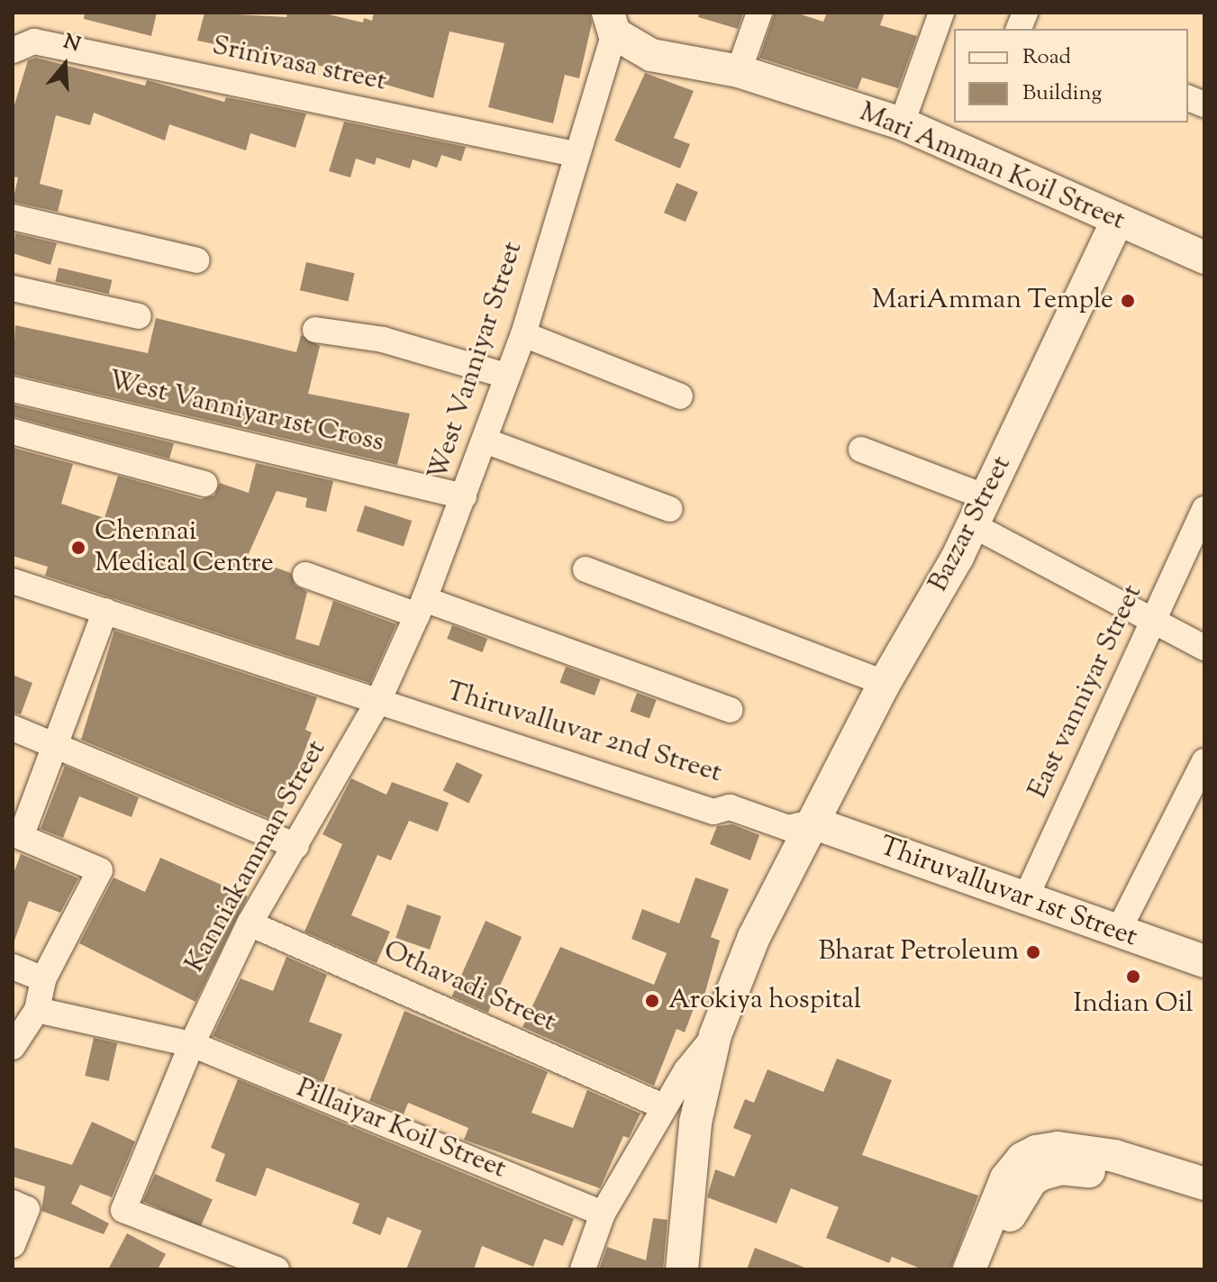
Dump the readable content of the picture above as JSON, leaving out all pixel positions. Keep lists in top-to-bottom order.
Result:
{
  "streets": {
    "street": [
      "Srinivasa street",
      "Mari Amman Koil Street",
      "West Vanniyar Street",
      "West Vanniyar 1st Cross",
      "Bazzar Street",
      "East vanniyar Street",
      "Thiruvalluvar 2nd Street",
      "Kanniakamman Street",
      "Thiruvalluvar 1st Street",
      "Othavadi Street",
      "Pillaiyar Koil Street"
    ]
  },
  "crossings": [
    ["Srinivasa street", "West Vanniyar Street"],
    ["Mari Amman Koil Street", "West Vanniyar Street"],
    ["Mari Amman Koil Street", "Bazzar Street"],
    ["West Vanniyar Street", "West Vanniyar 1st Cross"],
    ["West Vanniyar Street", "Thiruvalluvar 2nd Street"],
    ["West Vanniyar Street", "Kanniakamman Street"],
    ["Bazzar Street", "Thiruvalluvar 2nd Street"],
    ["Bazzar Street", "Thiruvalluvar 1st Street"],
    ["East vanniyar Street", "Thiruvalluvar 1st Street"],
    ["Thiruvalluvar 2nd Street", "Kanniakamman Street"],
    ["Thiruvalluvar 2nd Street", "Thiruvalluvar 1st Street"],
    ["Kanniakamman Street", "Othavadi Street"],
    ["Kanniakamman Street", "Pillaiyar Koil Street"]
  ],
  "places": [
    "MariAmman Temple",
    "Chennai Medical Centre",
    "Bharat Petroleum",
    "Indian Oil",
    "Arokiya hospital"
  ],
  "legend": ["Road", "Building"],
  "north": "top"
}
